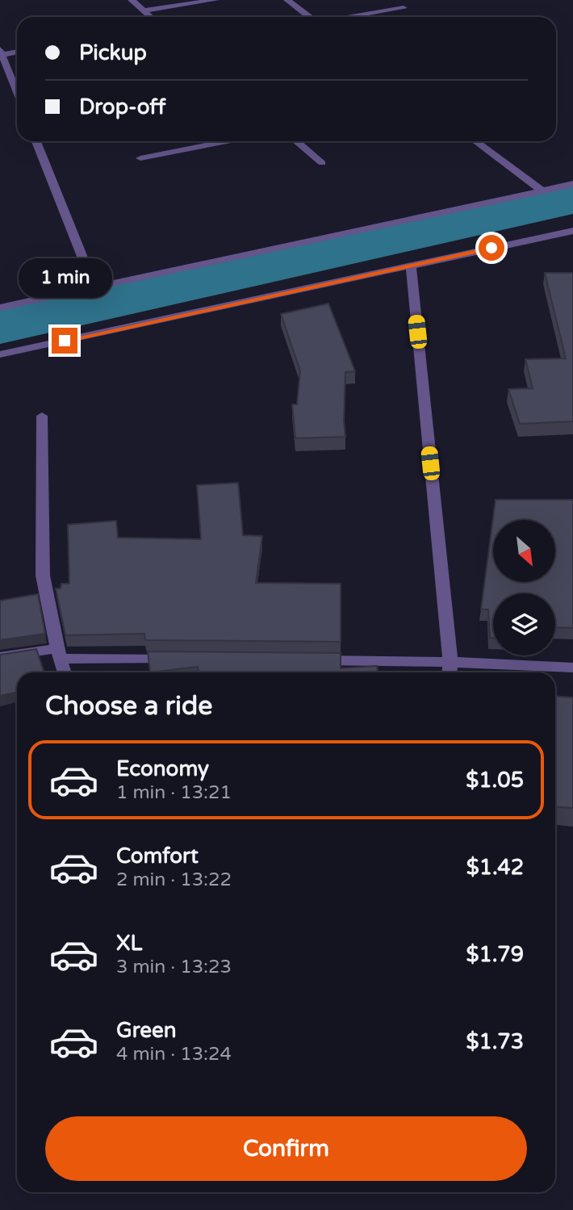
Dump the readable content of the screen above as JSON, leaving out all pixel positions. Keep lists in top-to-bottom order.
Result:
{
  "north": "bottom right",
  "page": {
    "banner": ["Pickup", "Drop-off"],
    "bubble": "1 min",
    "heading": "Choose a ride",
    "list": [
      {
        "name": "Economy",
        "note": "1 min · 13:21",
        "value": "$1.05"
      },
      {
        "name": "Comfort",
        "note": "2 min · 13:22",
        "value": "$1.42"
      },
      {
        "name": "XL",
        "note": "3 min · 13:23",
        "value": "$1.79"
      },
      {
        "name": "Green",
        "note": "4 min · 13:24",
        "value": "$1.73"
      }
    ],
    "buttons": "Confirm"
  }
}
